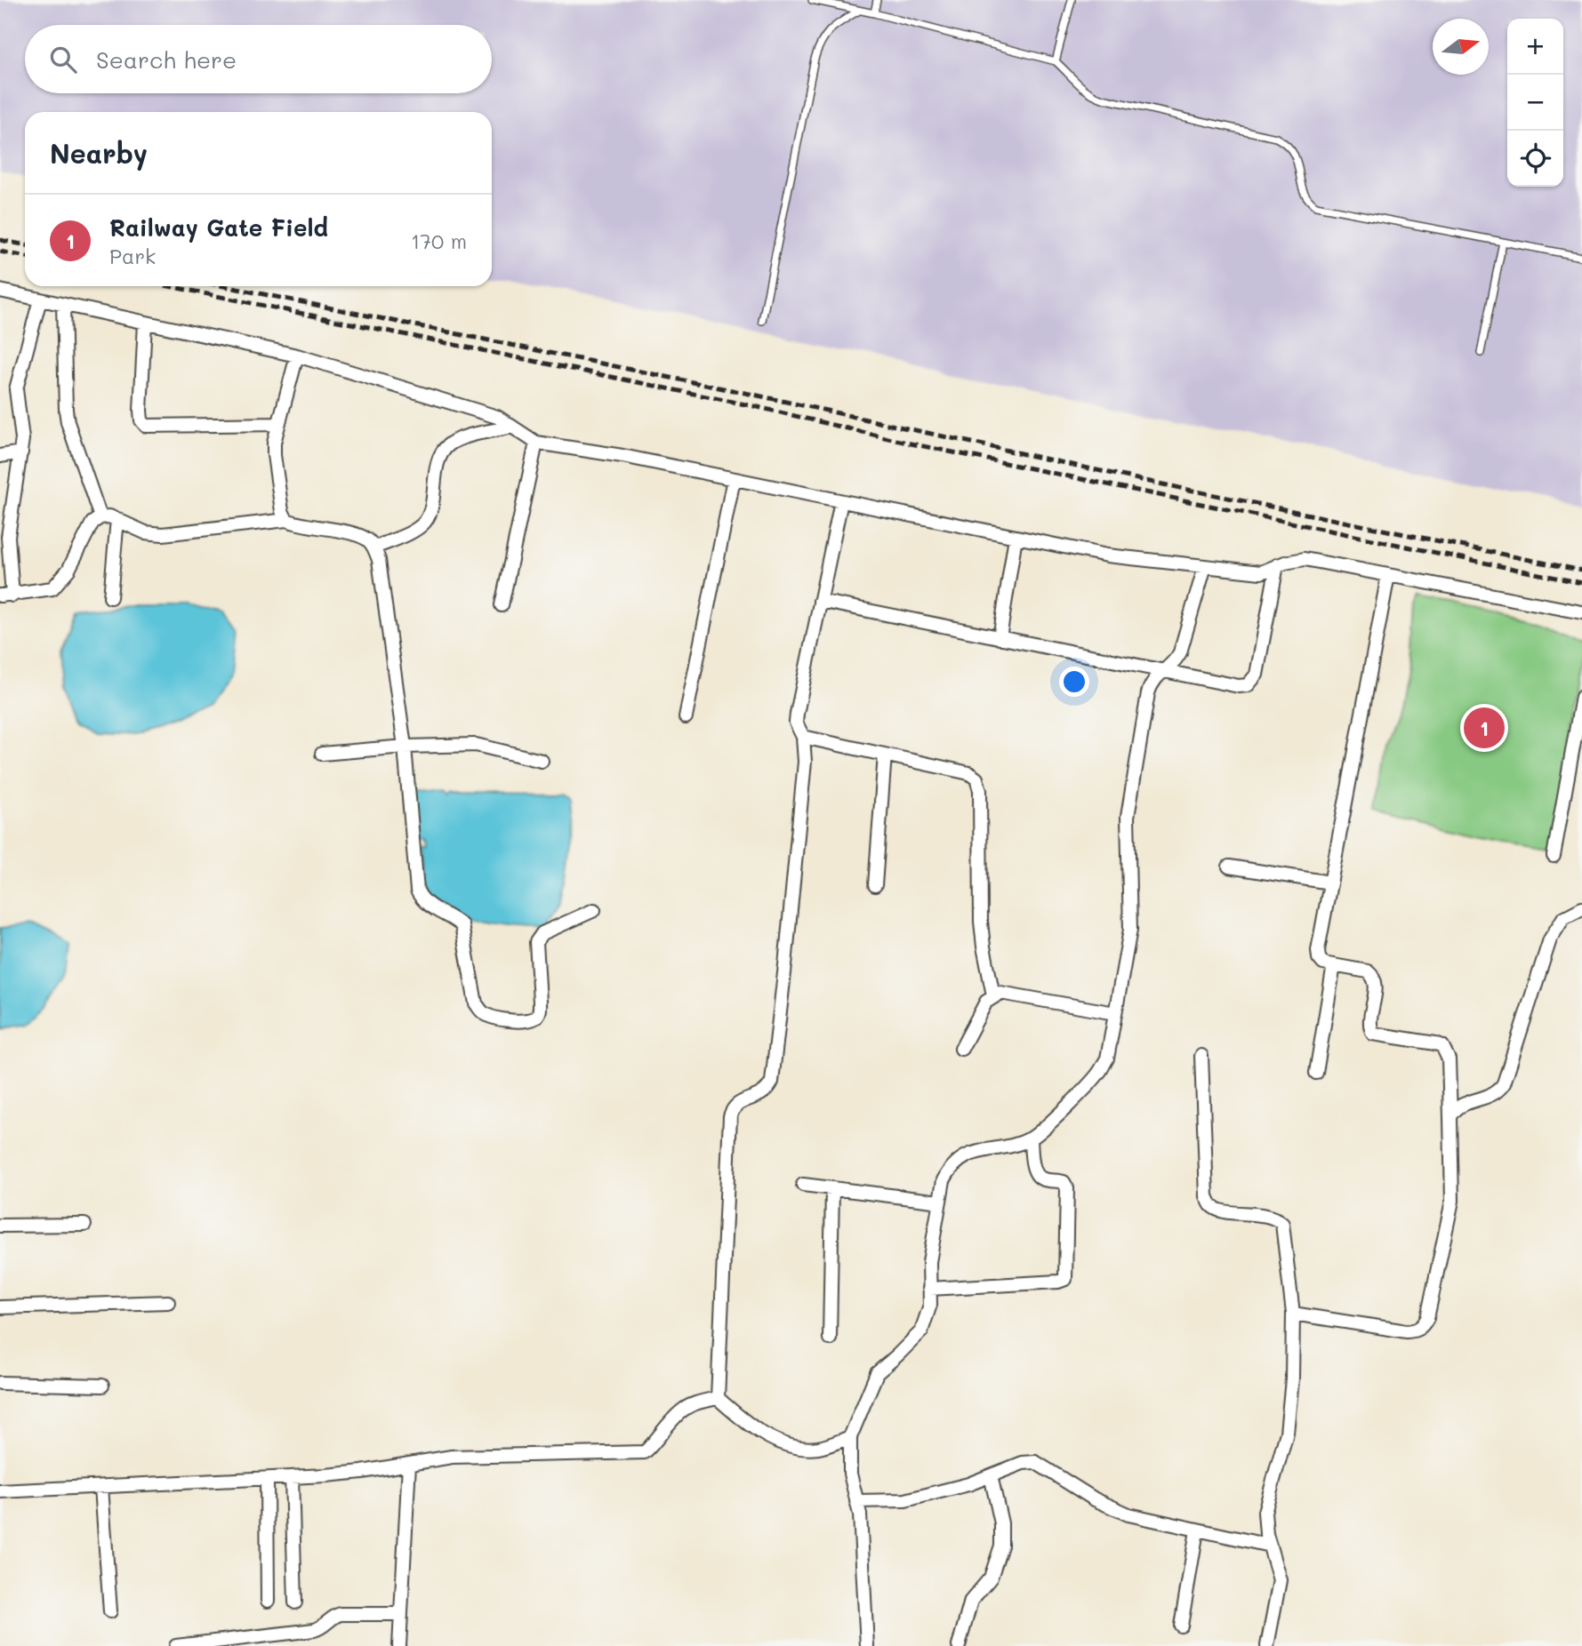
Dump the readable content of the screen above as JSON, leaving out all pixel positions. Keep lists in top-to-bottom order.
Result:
{
  "north": "right",
  "page": {
    "map_buttons": ["+", "−"],
    "search": "Search here",
    "heading": "Nearby",
    "list": [
      {
        "mark": "1",
        "name": "Railway Gate Field",
        "note": "Park",
        "value": "170 m"
      }
    ],
    "pins": "1"
  }
}
